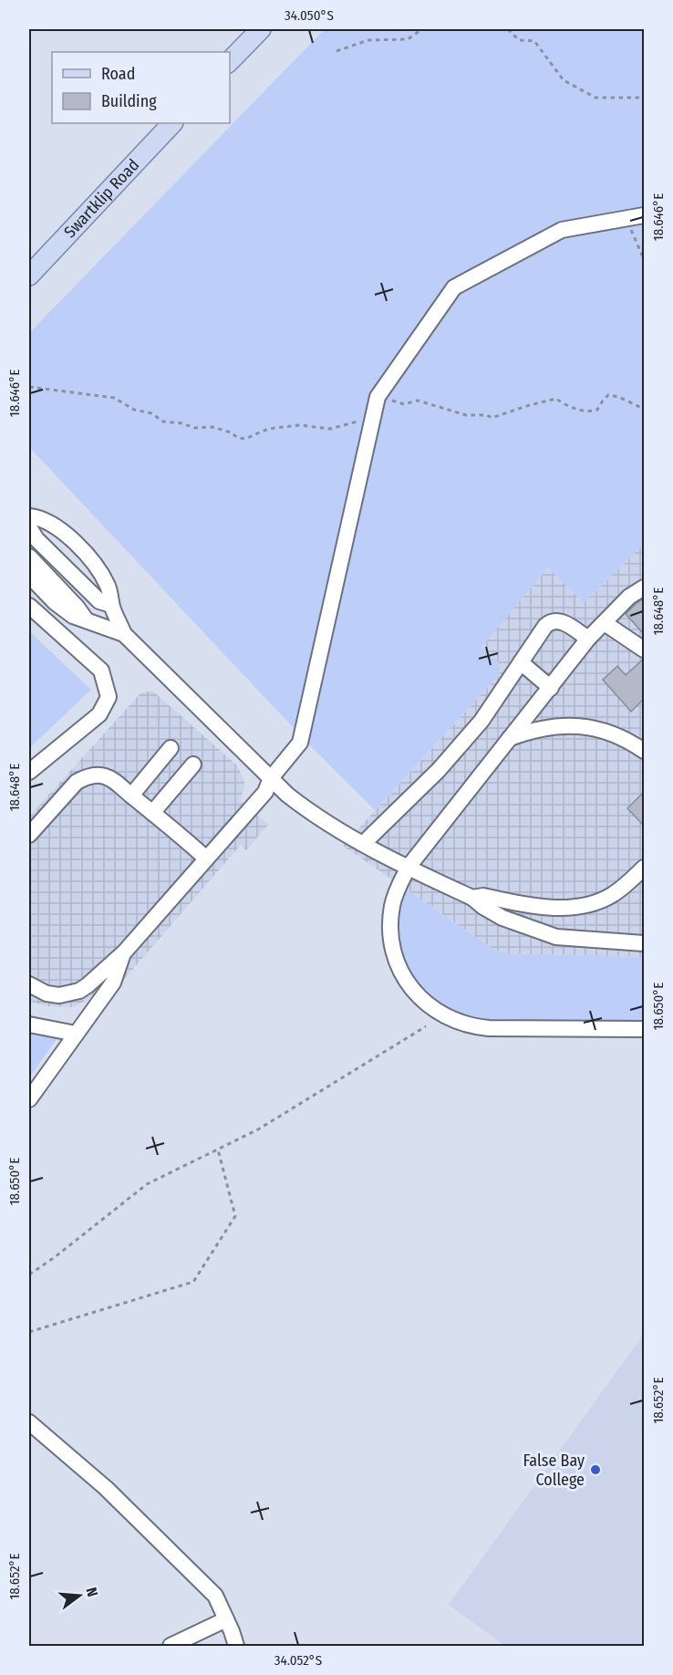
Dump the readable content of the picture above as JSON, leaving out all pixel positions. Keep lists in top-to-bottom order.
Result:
{
  "streets": {
    "main road": ["Swartklip Road"]
  },
  "places": ["False Bay College"],
  "legend": ["Road", "Building"],
  "north": "right",
  "coordinates": [
    "34.050°S",
    "18.646°E",
    "18.648°E",
    "18.650°E",
    "18.652°E",
    "34.052°S"
  ]
}
